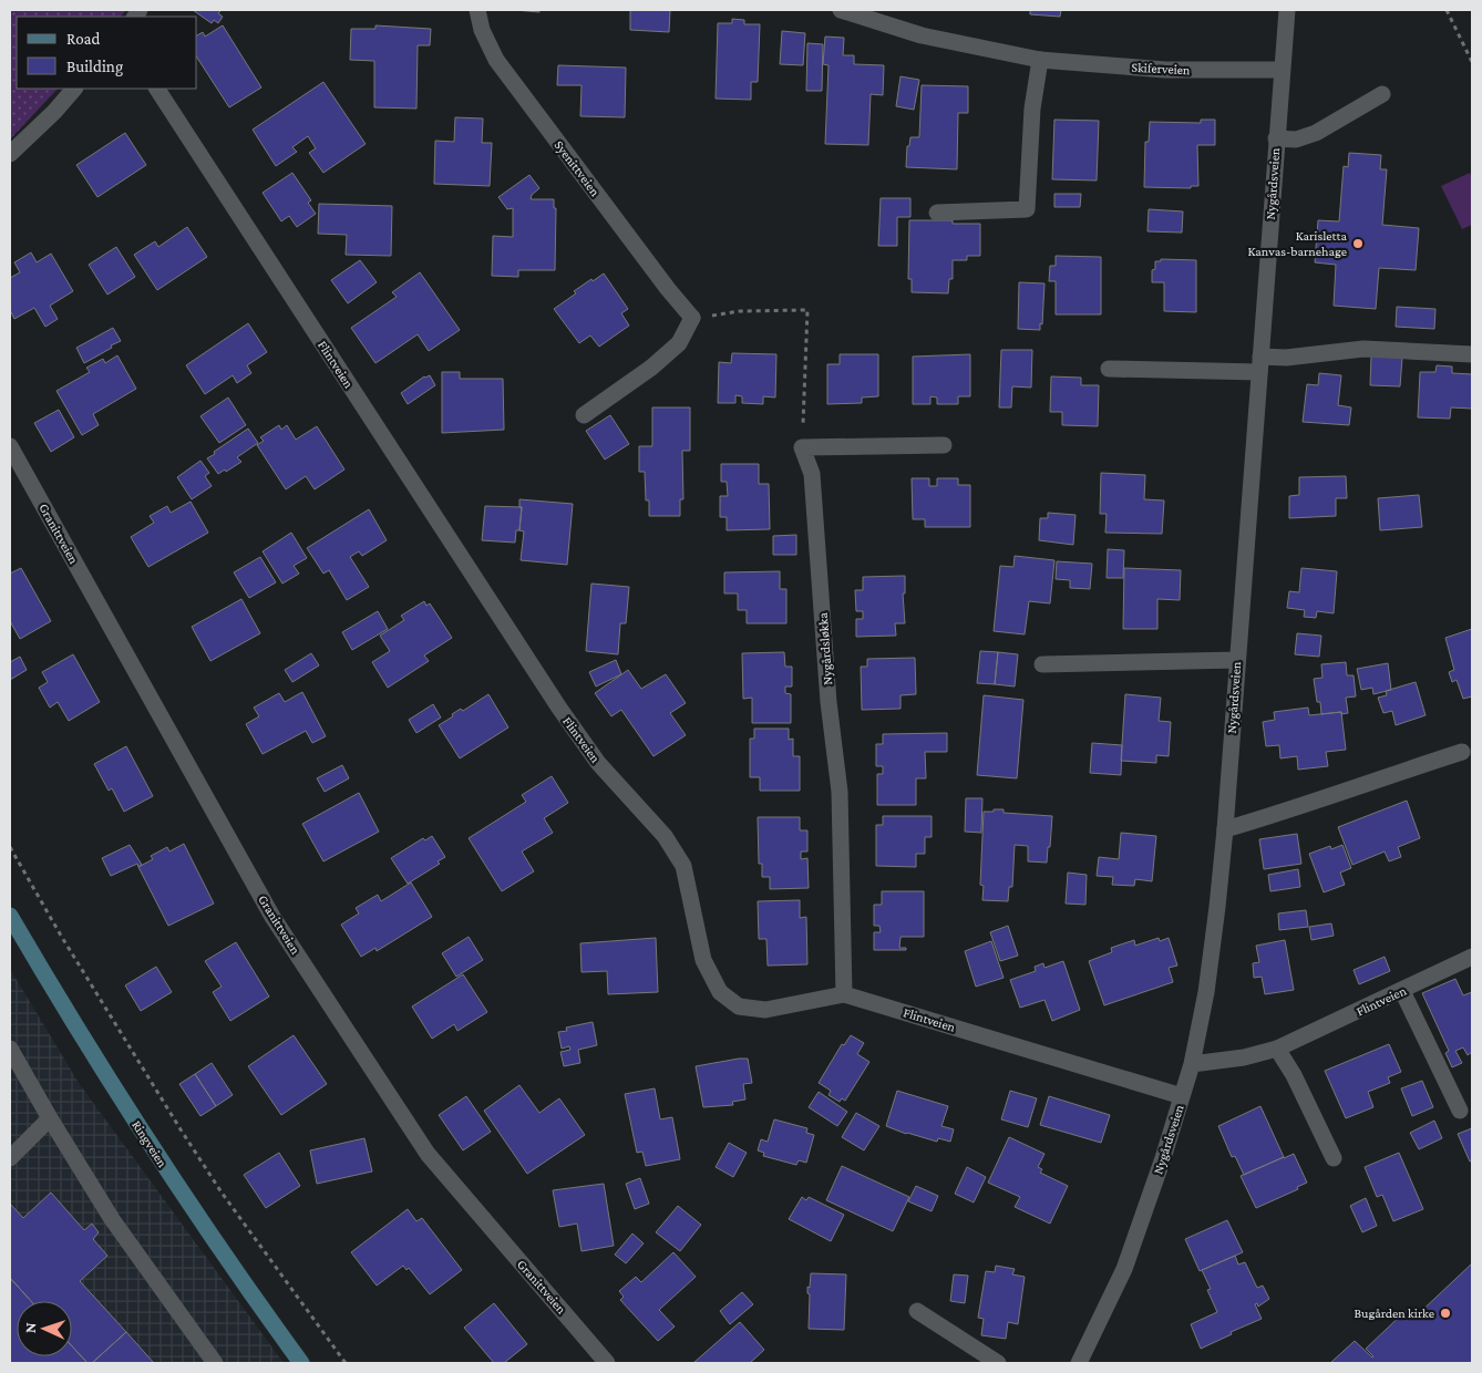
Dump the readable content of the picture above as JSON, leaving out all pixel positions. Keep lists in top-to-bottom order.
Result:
{
  "streets": {
    "main road": ["Ringveien"],
    "street": [
      "Skiferveien",
      "Syenittveien",
      "Nygårdsveien",
      "Flintveien",
      "Granittveien",
      "Nygårdsløkka"
    ]
  },
  "crossings": [
    ["Skiferveien", "Nygårdsveien"],
    ["Nygårdsveien", "Flintveien"],
    ["Flintveien", "Nygårdsløkka"]
  ],
  "places": ["Karisletta Kanvas-barnehage", "Bugården kirke"],
  "legend": ["Road", "Building"],
  "north": "left"
}
